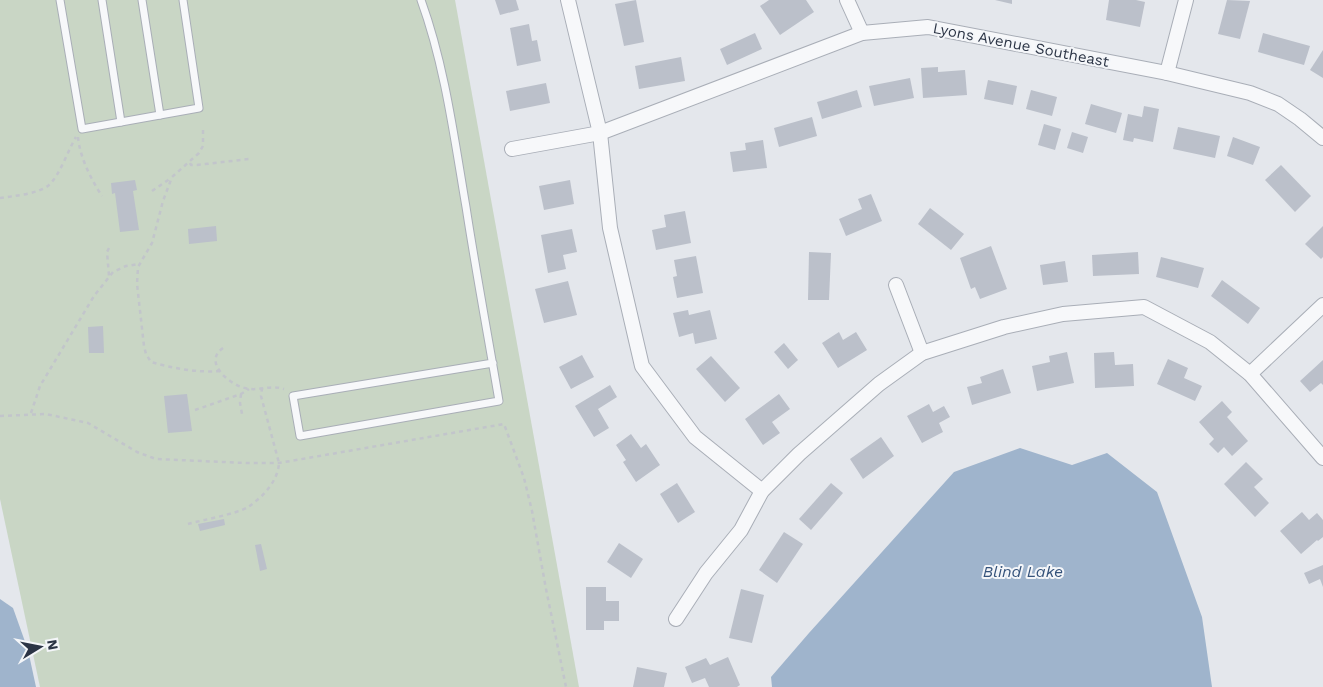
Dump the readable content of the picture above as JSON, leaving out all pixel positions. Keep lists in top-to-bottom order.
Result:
{
  "streets": {
    "street": ["Lyons Avenue Southeast"]
  },
  "water": ["Blind Lake"],
  "north": "right"
}
